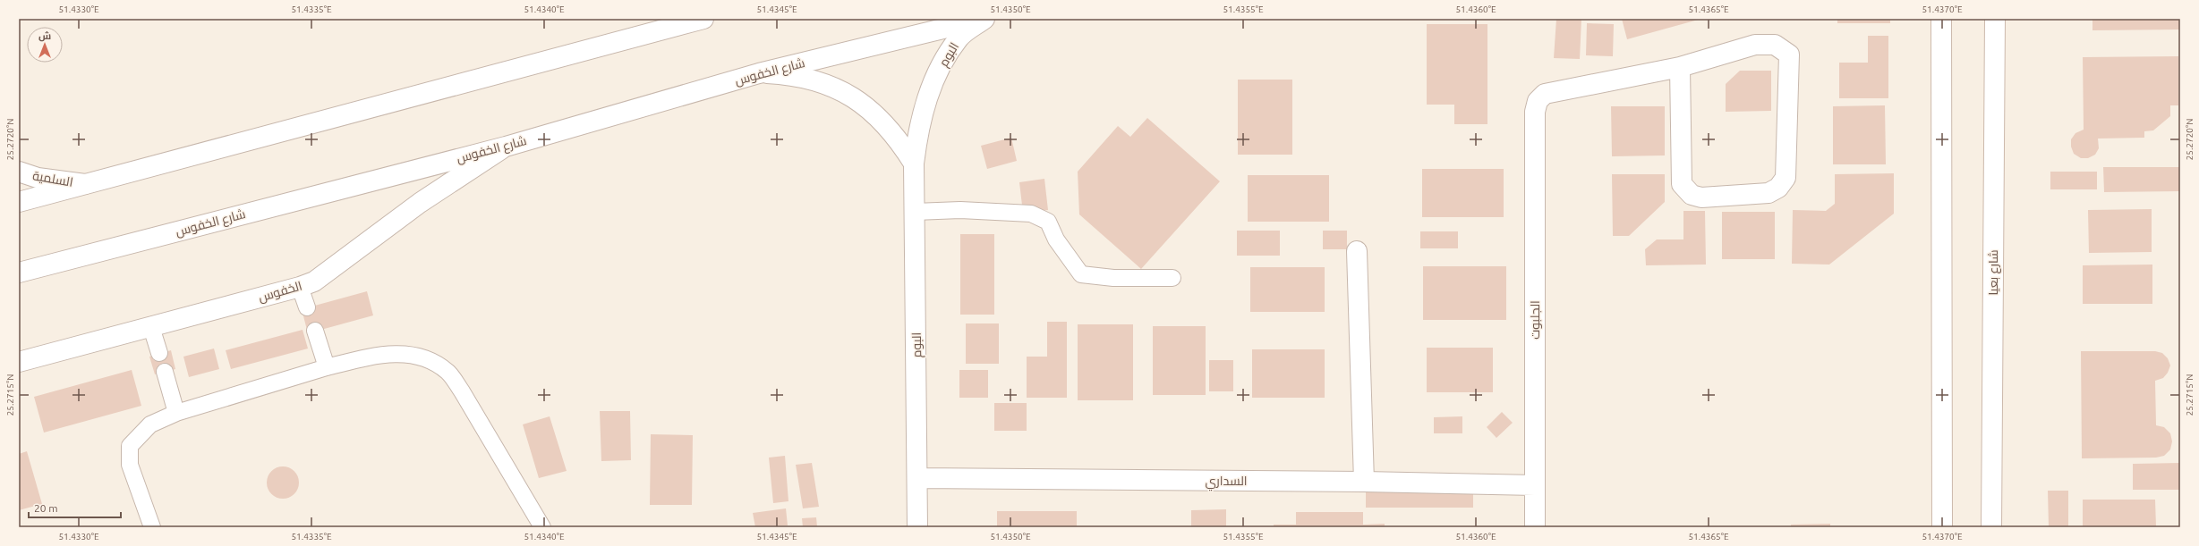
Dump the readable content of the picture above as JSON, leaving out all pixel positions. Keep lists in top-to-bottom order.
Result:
{
  "streets": {
    "street": [
      "البوم",
      "شارع الخفوس",
      "السلمية",
      "شارع بعيا",
      "الخفوس",
      "الجلبوت",
      "السداري"
    ]
  },
  "crossings": [
    ["البوم", "شارع الخفوس"],
    ["البوم", "السداري"],
    ["شارع الخفوس", "الخفوس"],
    ["الجلبوت", "السداري"]
  ],
  "scale_bar": "20 m",
  "north": "top",
  "coordinates": [
    "51.4330°E",
    "51.4335°E",
    "51.4340°E",
    "51.4345°E",
    "51.4350°E",
    "51.4355°E",
    "51.4360°E",
    "51.4365°E",
    "51.4370°E",
    "25.2720°N",
    "25.2715°N"
  ]
}
